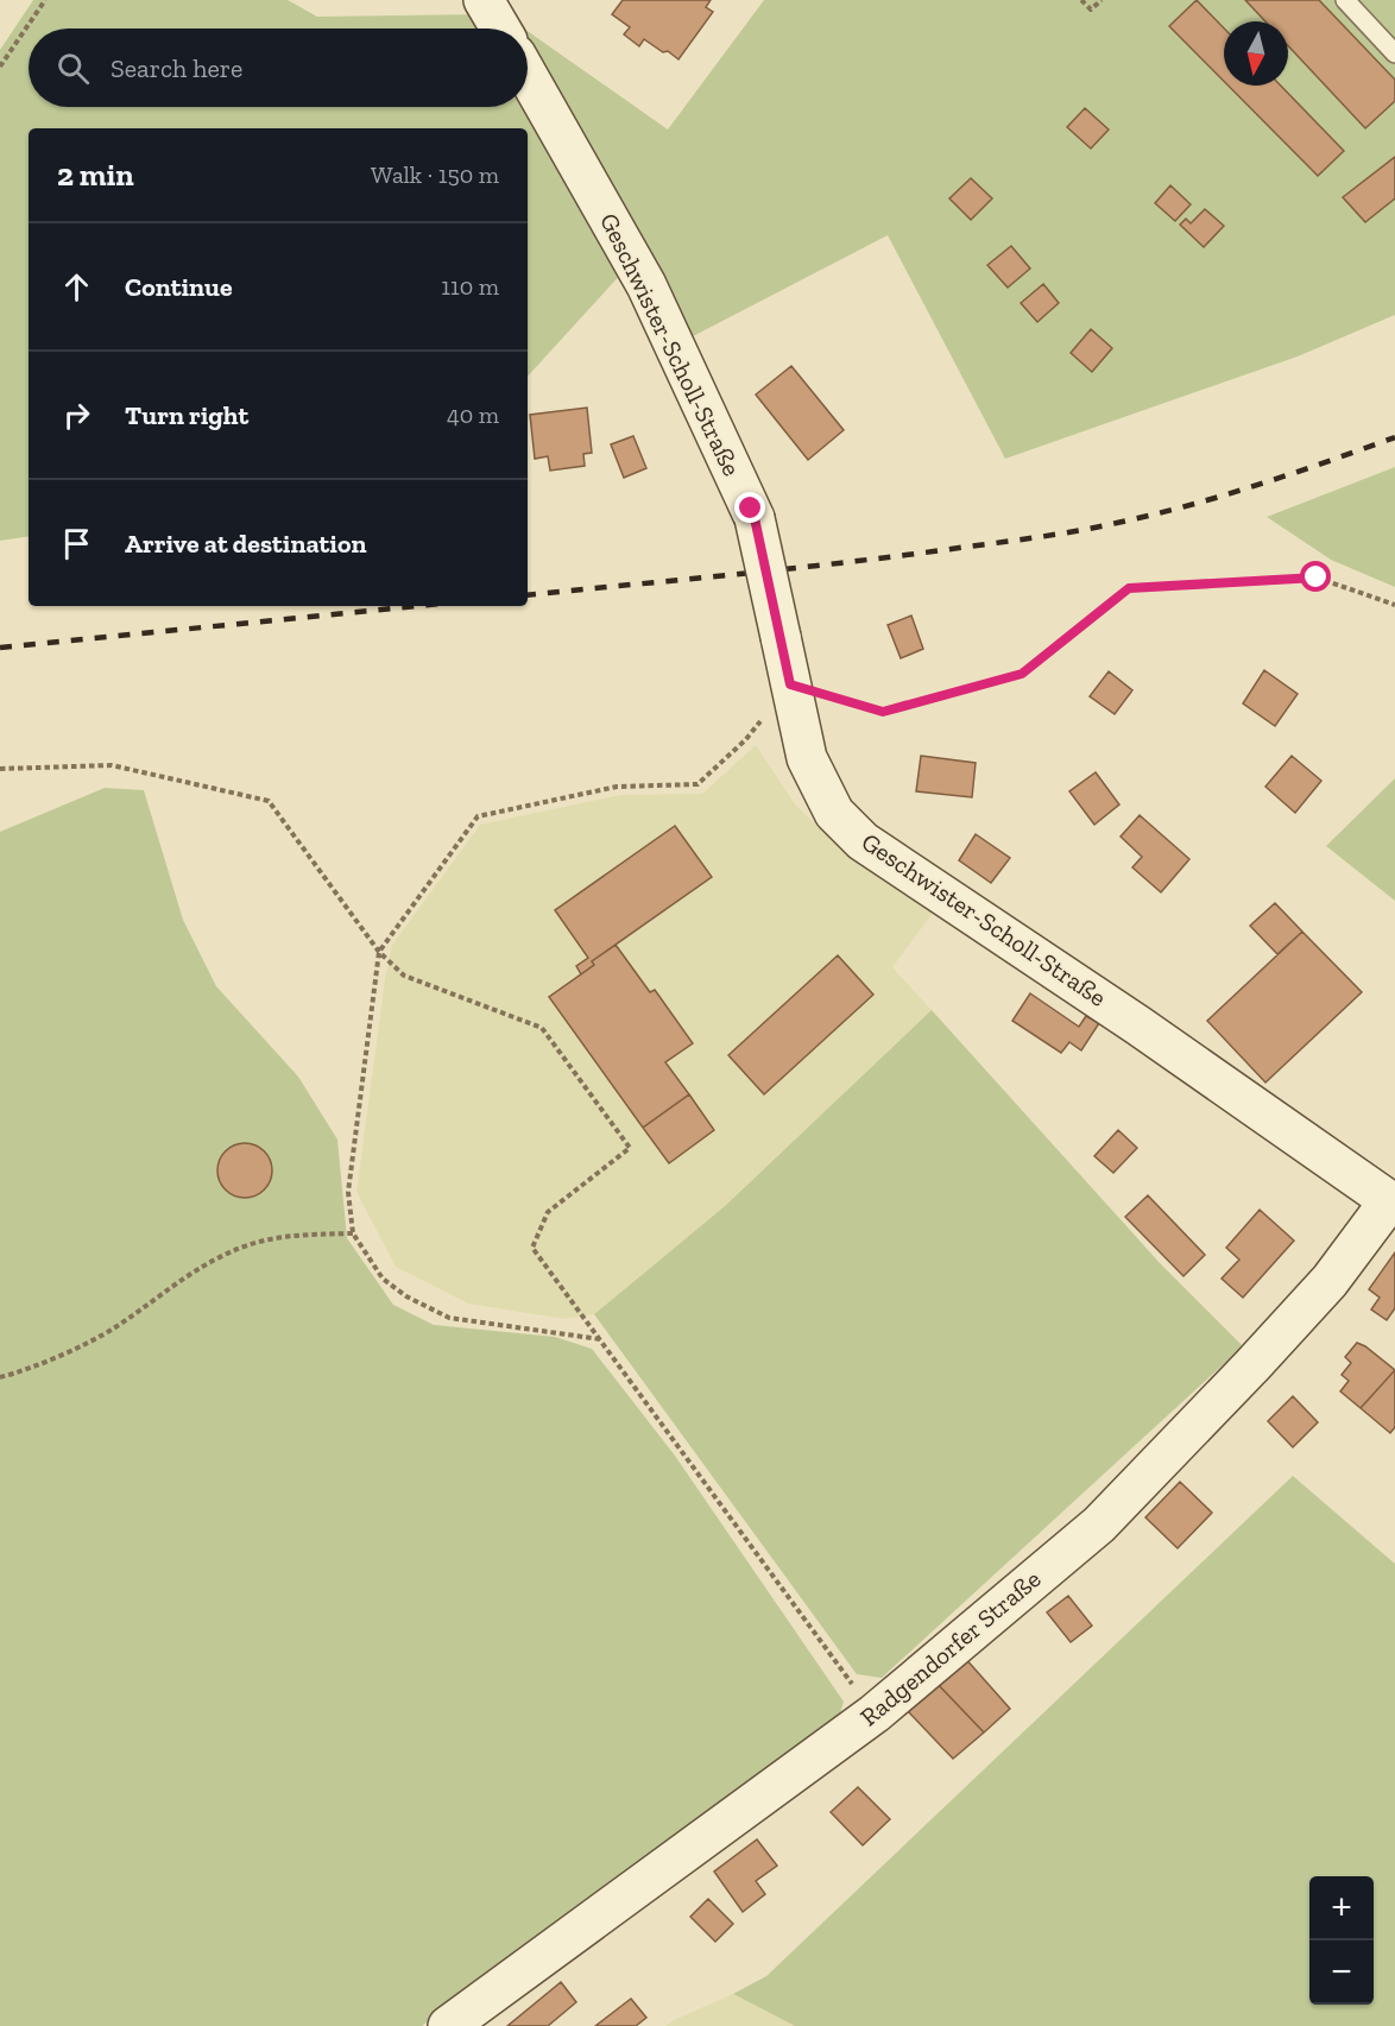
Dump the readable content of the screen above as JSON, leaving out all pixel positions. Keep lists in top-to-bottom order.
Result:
{
  "streets": {
    "street": ["Geschwister-Scholl-Straße", "Radgendorfer Straße"]
  },
  "crossings": [
    ["Geschwister-Scholl-Straße", "Radgendorfer Straße"]
  ],
  "north": "bottom",
  "page": {
    "search": "Search here",
    "heading": ["2 min", "Walk · 150 m"],
    "list": [
      ["Continue", "110 m"],
      ["Turn right", "40 m"],
      "Arrive at destination"
    ],
    "map_buttons": ["+", "−"]
  }
}
